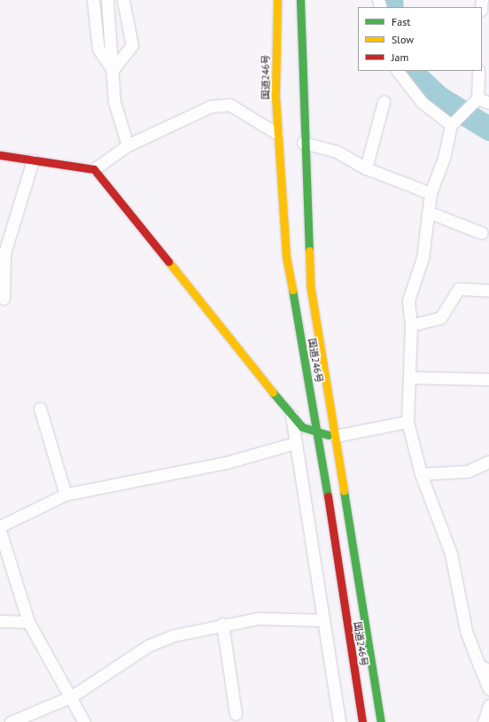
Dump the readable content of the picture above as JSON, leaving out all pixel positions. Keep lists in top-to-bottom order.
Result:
{
  "streets": {
    "main road": ["国道246号"]
  },
  "legend": ["Fast", "Slow", "Jam"]
}
